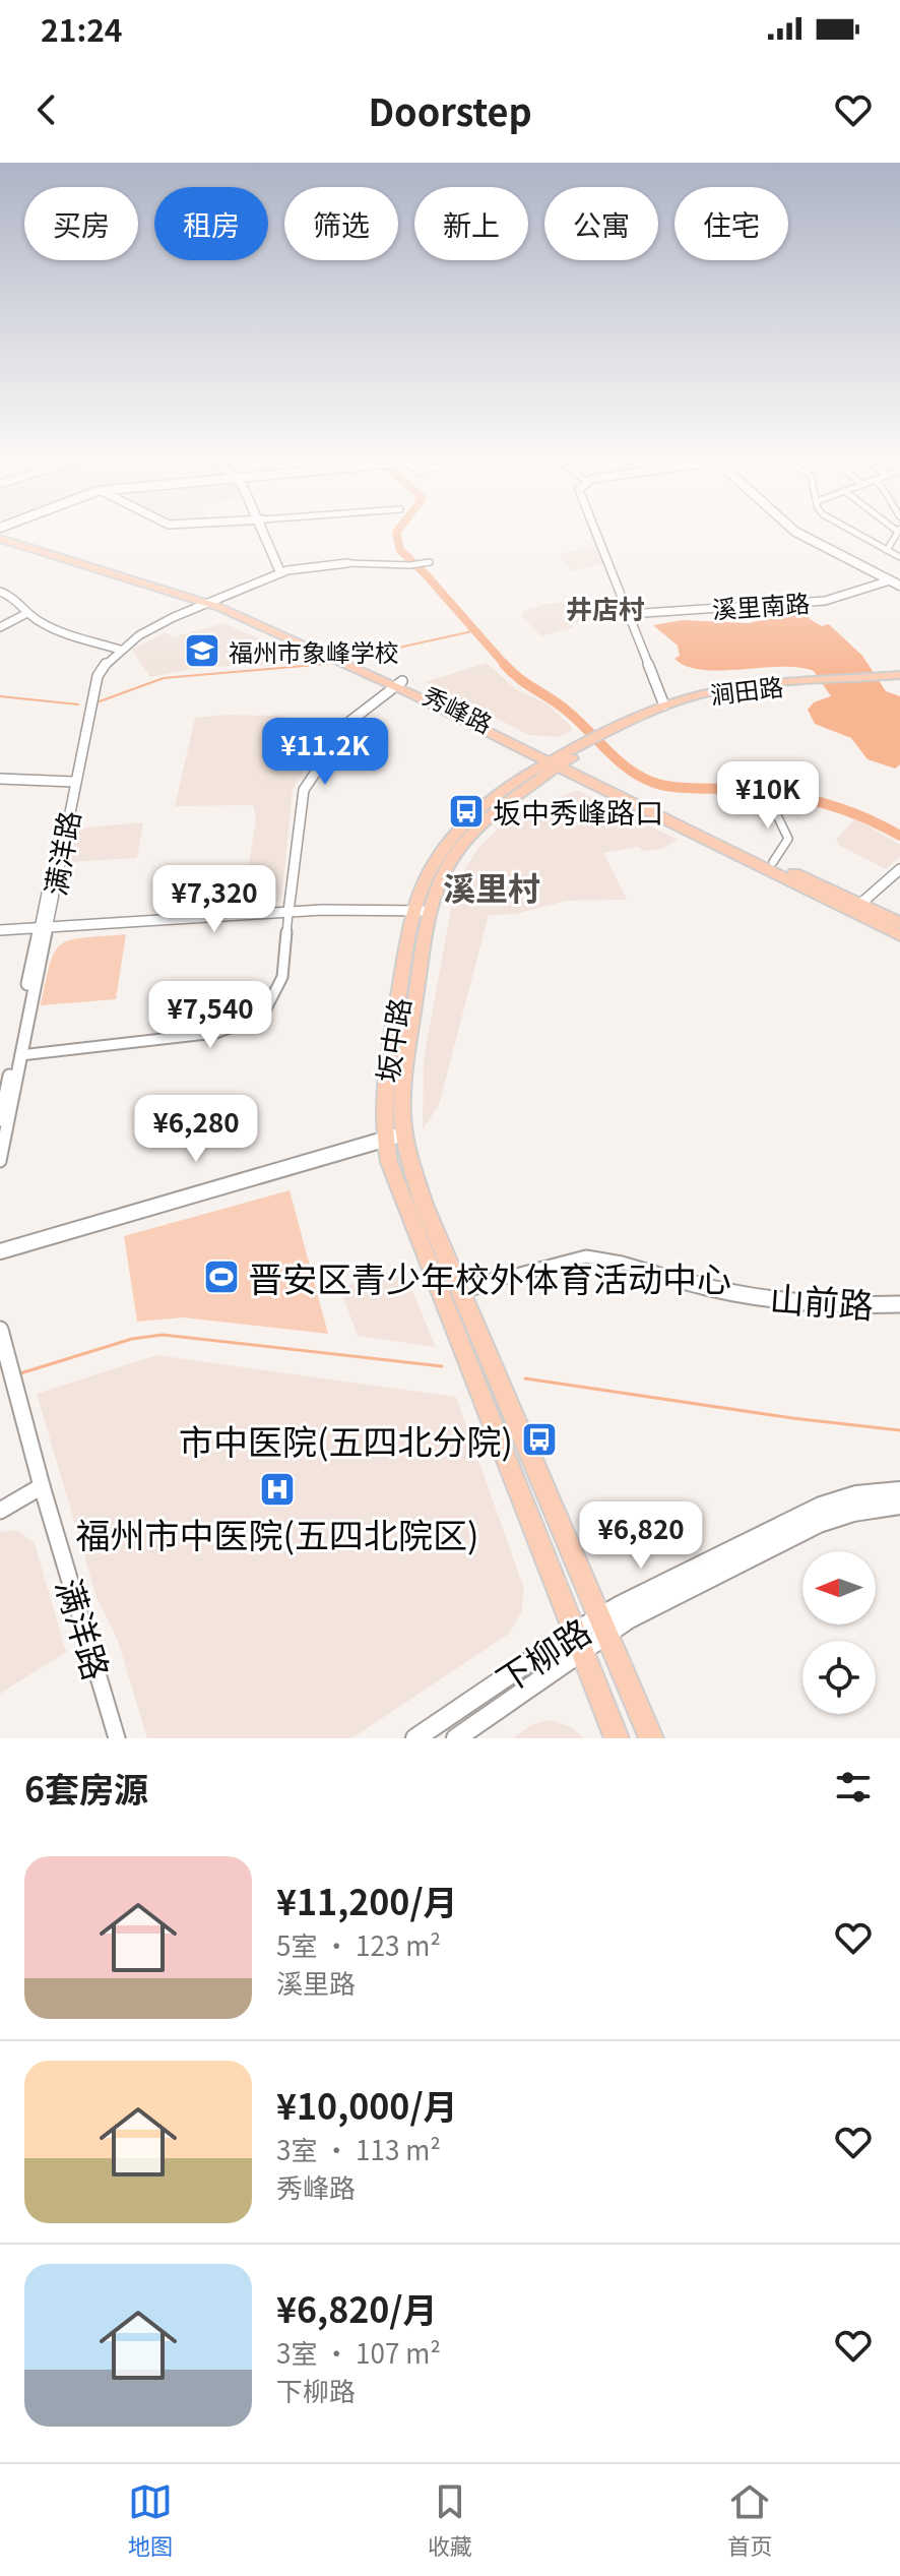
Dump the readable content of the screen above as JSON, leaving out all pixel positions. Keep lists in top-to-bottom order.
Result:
{
  "streets": {
    "main road": [
      "涧田路",
      "秀峰路",
      "坂中路",
      "下柳路"
    ],
    "street": ["溪里南路", "满洋路", "山前路"]
  },
  "crossings": [
    ["秀峰路", "满洋路"],
    ["秀峰路", "坂中路"],
    ["坂中路", "山前路"],
    ["坂中路", "下柳路"]
  ],
  "districts": ["井店村", "溪里村"],
  "places": {
    "school or university": ["福州市象峰学校"],
    "bus stop": ["坂中秀峰路口", "市中医院(五四北分院)"],
    "sports": ["晋安区青少年校外体育活动中心"],
    "hospital": ["福州市中医院(五四北院区)"]
  },
  "north": "left",
  "page": {
    "status": "21:24",
    "header": "Doorstep",
    "chip": [
      "买房",
      "租房",
      "筛选",
      "新上",
      "公寓",
      "住宅"
    ],
    "price": [
      "¥11.2K",
      "¥10K",
      "¥7,320",
      "¥7,540",
      "¥6,280",
      "¥6,820"
    ],
    "heading": "6套房源",
    "list": [
      {
        "name": "¥11,200/月",
        "note": "5室 · 123 m² · 溪里路"
      },
      {
        "name": "¥10,000/月",
        "note": "3室 · 113 m² · 秀峰路"
      },
      {
        "name": "¥6,820/月",
        "note": "3室 · 107 m² · 下柳路"
      }
    ],
    "tabs": ["地图", "收藏", "首页"]
  }
}
